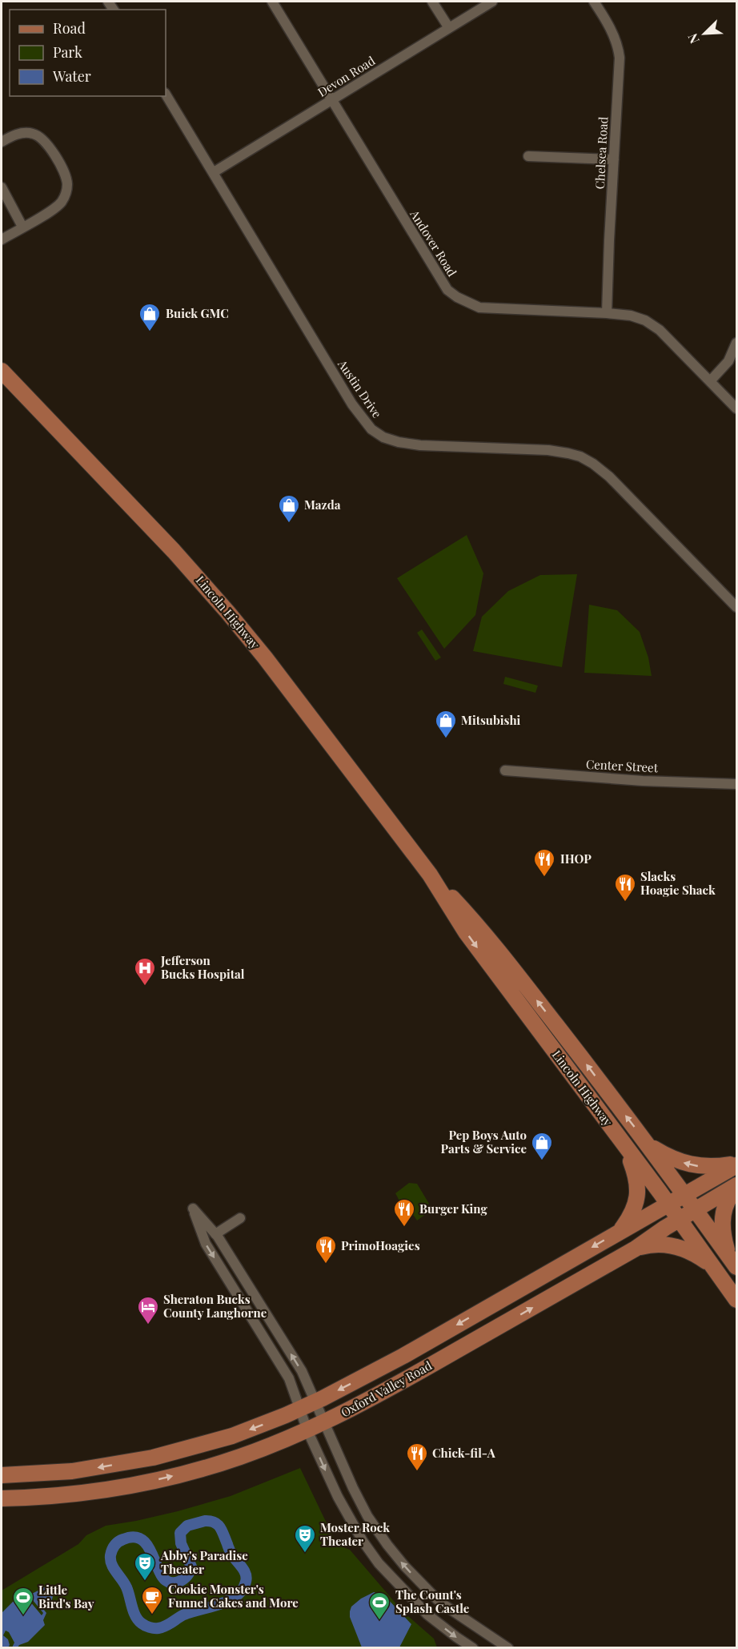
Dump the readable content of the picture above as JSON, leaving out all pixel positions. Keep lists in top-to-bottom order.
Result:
{
  "streets": {
    "main road": ["Lincoln Highway", "Oxford Valley Road"],
    "street": [
      "Devon Road",
      "Chelsea Road",
      "Andover Road",
      "Austin Drive",
      "Center Street"
    ]
  },
  "crossings": [
    ["Devon Road", "Andover Road"],
    ["Devon Road", "Austin Drive"],
    ["Chelsea Road", "Andover Road"],
    ["Lincoln Highway", "Oxford Valley Road"]
  ],
  "places": {
    "shop": [
      "Buick GMC",
      "Mazda",
      "Mitsubishi",
      "Pep Boys Auto Parts & Service"
    ],
    "restaurant": [
      "IHOP",
      "Slacks Hoagie Shack",
      "Burger King",
      "PrimoHoagies",
      "Chick-fil-A"
    ],
    "hospital": ["Jefferson Bucks Hospital"],
    "hotel": ["Sheraton Bucks County Langhorne"],
    "theatre": ["Moster Rock Theater", "Abby's Paradise Theater"],
    "cafe": ["Cookie Monster's Funnel Cakes and More"],
    "sports": ["Little Bird's Bay", "The Count's Splash Castle"]
  },
  "legend": ["Road", "Park", "Water"],
  "north": "bottom left"
}
